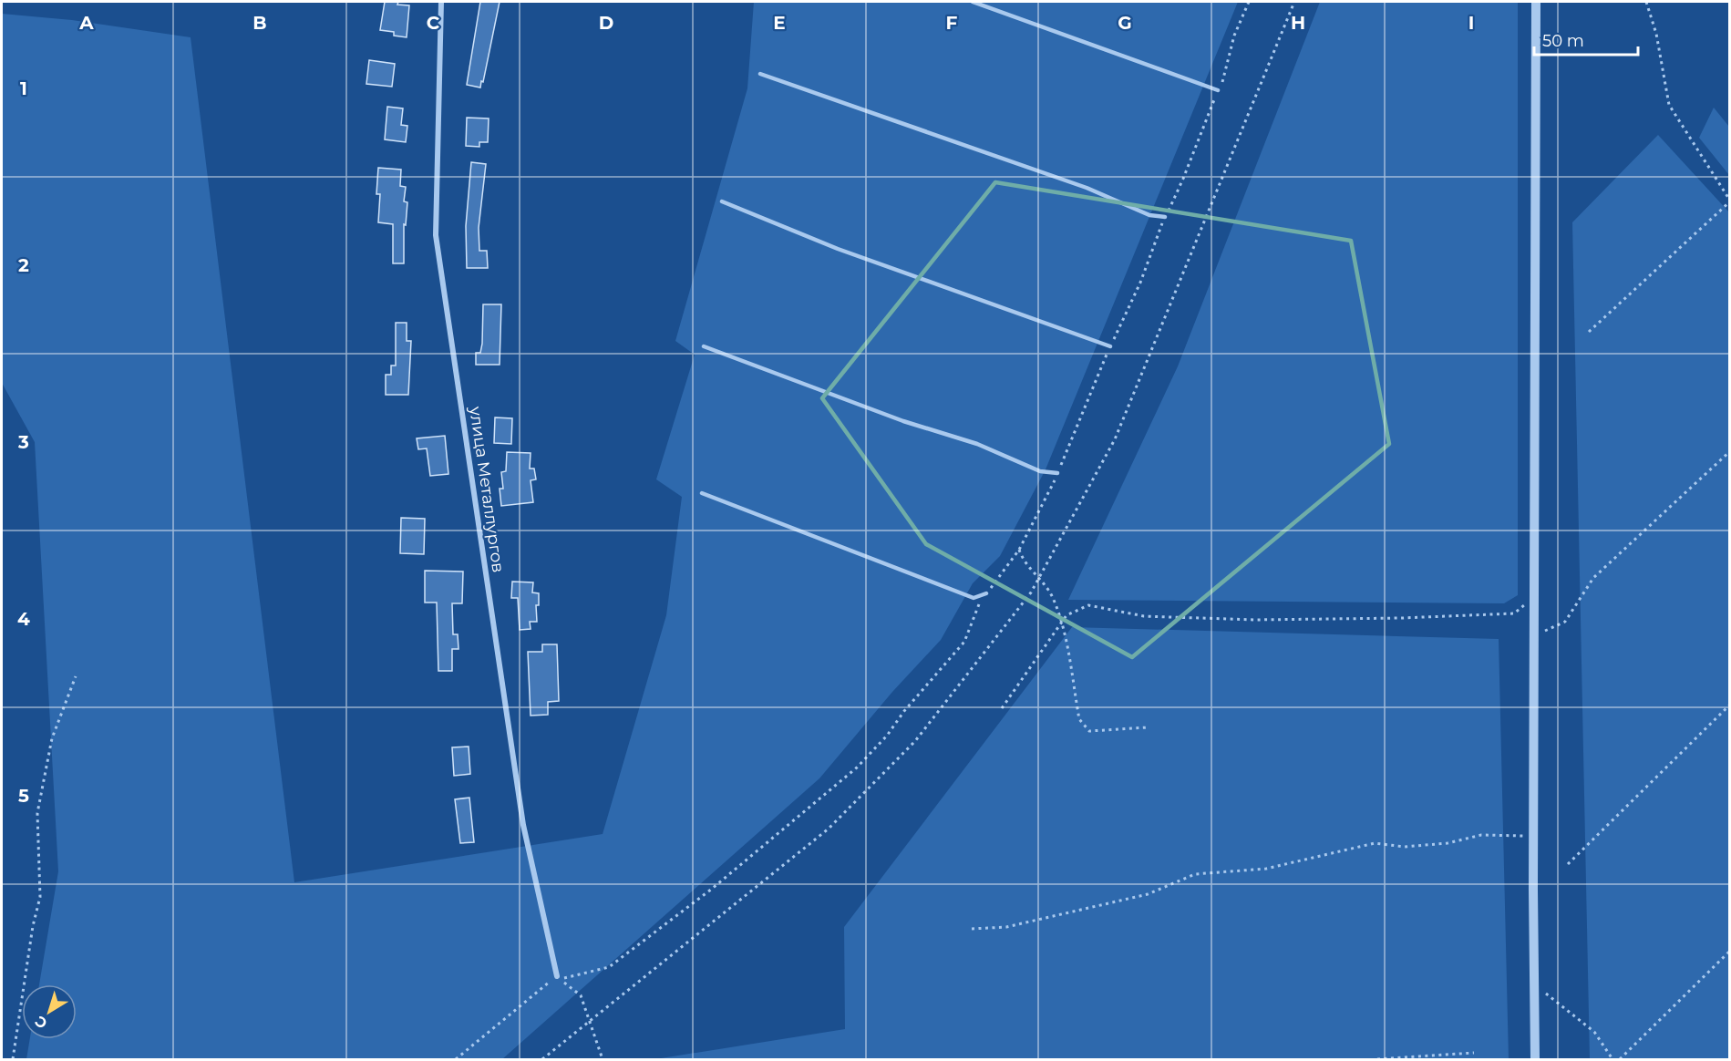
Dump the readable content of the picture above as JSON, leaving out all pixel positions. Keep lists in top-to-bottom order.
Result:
{
  "streets": {
    "street": ["улица Металлургов"]
  },
  "scale_bar": "50 m",
  "north": "bottom left",
  "grid": {
    "columns": [
      "A",
      "B",
      "C",
      "D",
      "E",
      "F",
      "G",
      "H",
      "I"
    ],
    "rows": [
      "1",
      "2",
      "3",
      "4",
      "5"
    ]
  }
}
